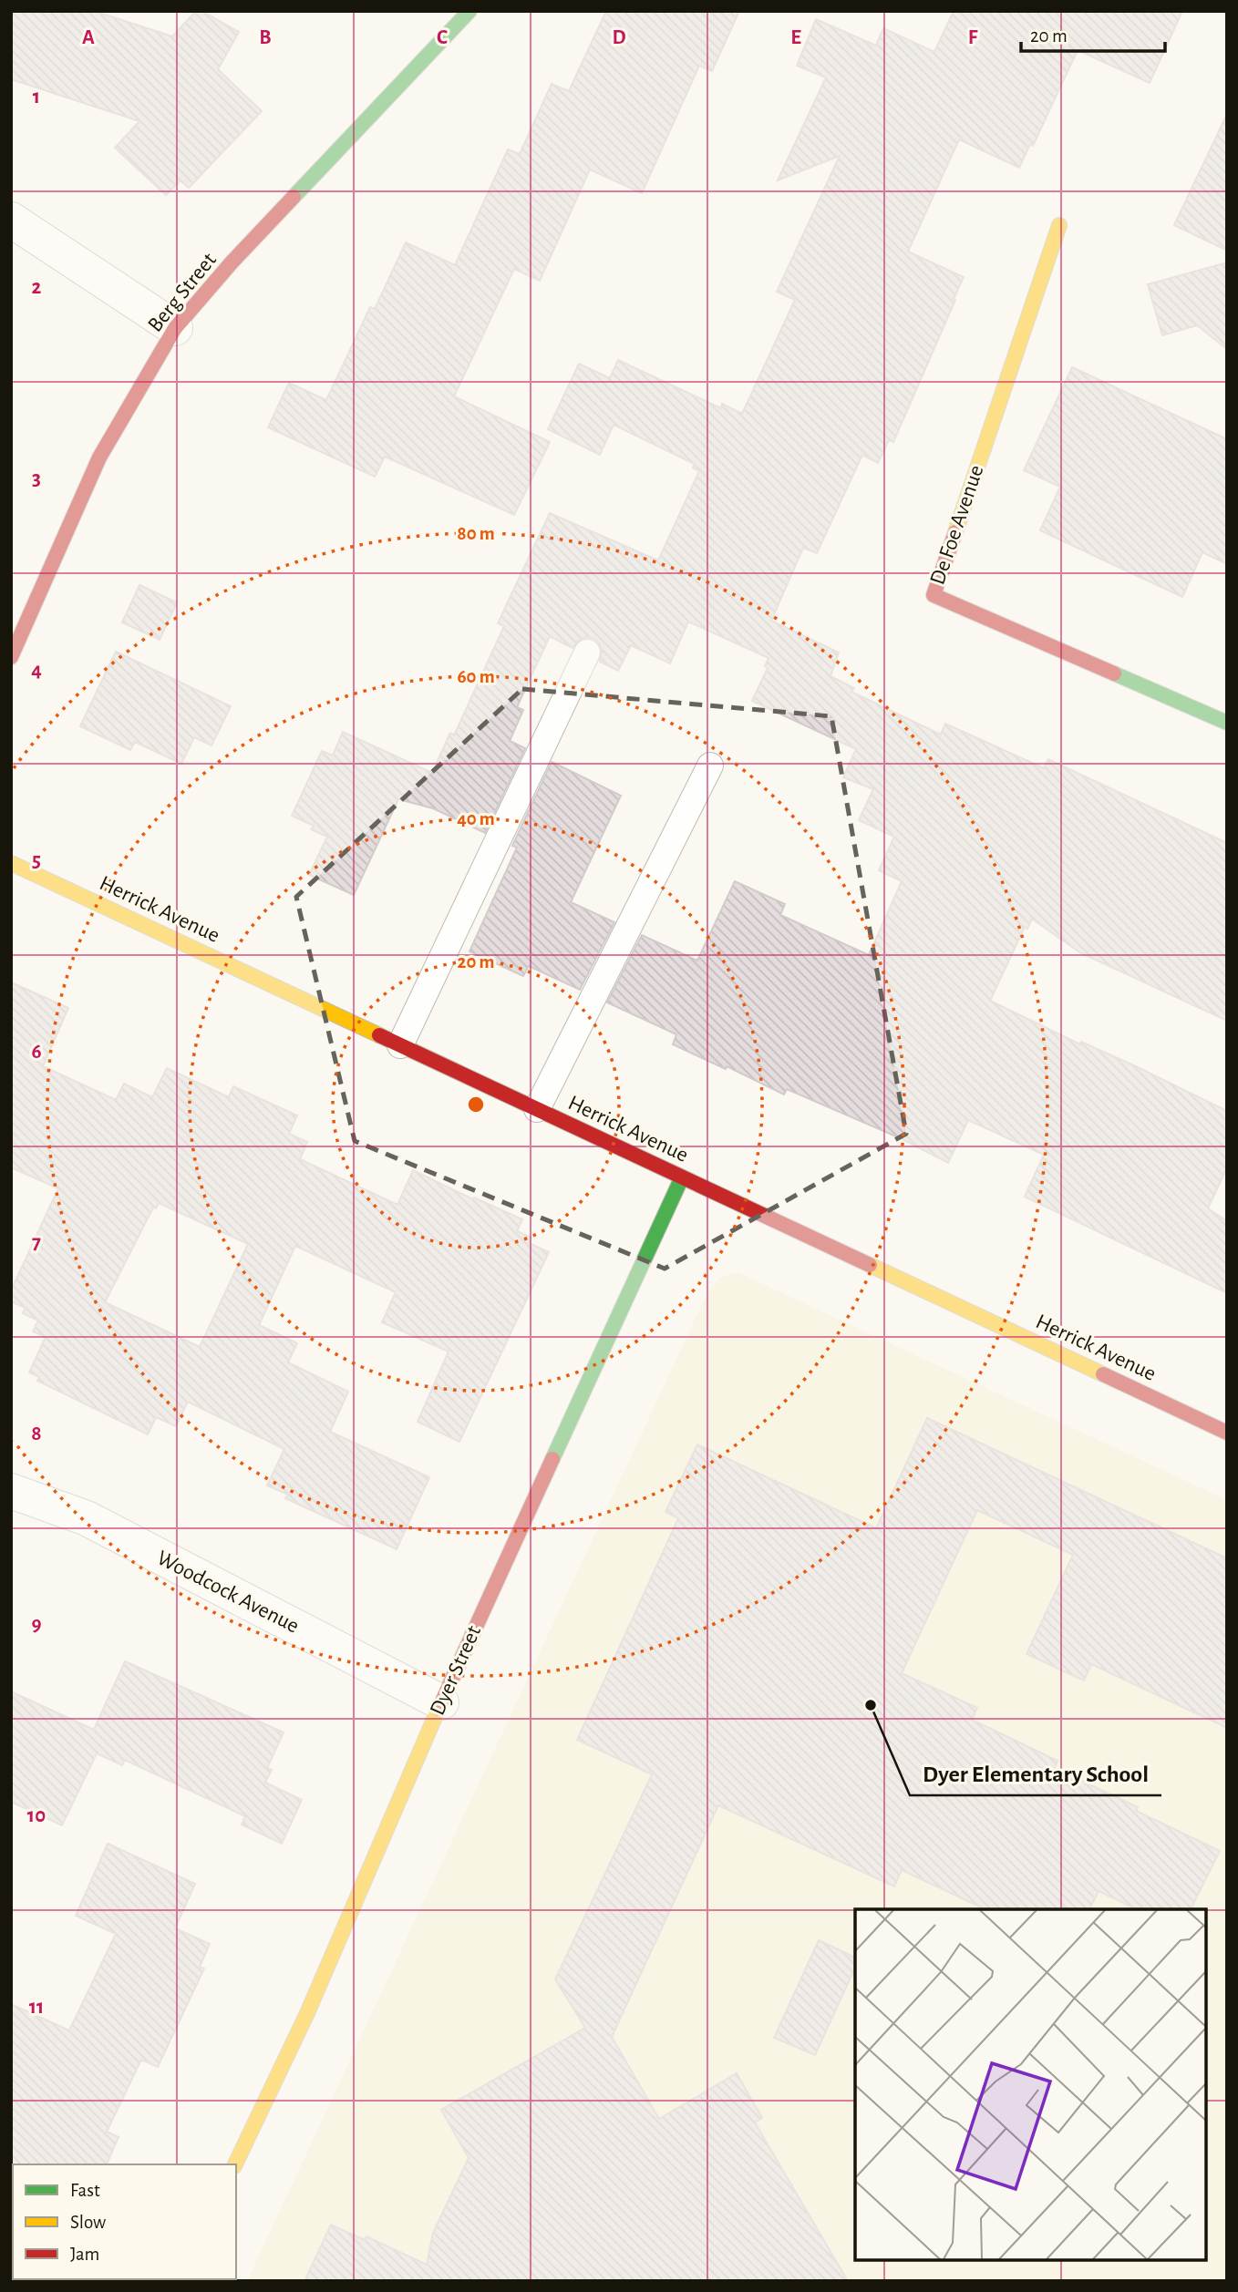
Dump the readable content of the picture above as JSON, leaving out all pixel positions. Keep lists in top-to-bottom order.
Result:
{
  "streets": {
    "street": [
      "Berg Street",
      "De Foe Avenue",
      "Herrick Avenue",
      "Woodcock Avenue",
      "Dyer Street"
    ]
  },
  "crossings": [
    ["Herrick Avenue", "Dyer Street"],
    ["Woodcock Avenue", "Dyer Street"]
  ],
  "places": ["Dyer Elementary School"],
  "legend": ["Fast", "Slow", "Jam"],
  "scale_bar": "20 m",
  "grid": {
    "columns": [
      "A",
      "B",
      "C",
      "D",
      "E",
      "F"
    ],
    "rows": [
      "1",
      "2",
      "3",
      "4",
      "5",
      "6",
      "7",
      "8",
      "9",
      "10",
      "11"
    ]
  },
  "rings": [
    "80 m",
    "60 m",
    "40 m",
    "20 m"
  ]
}
